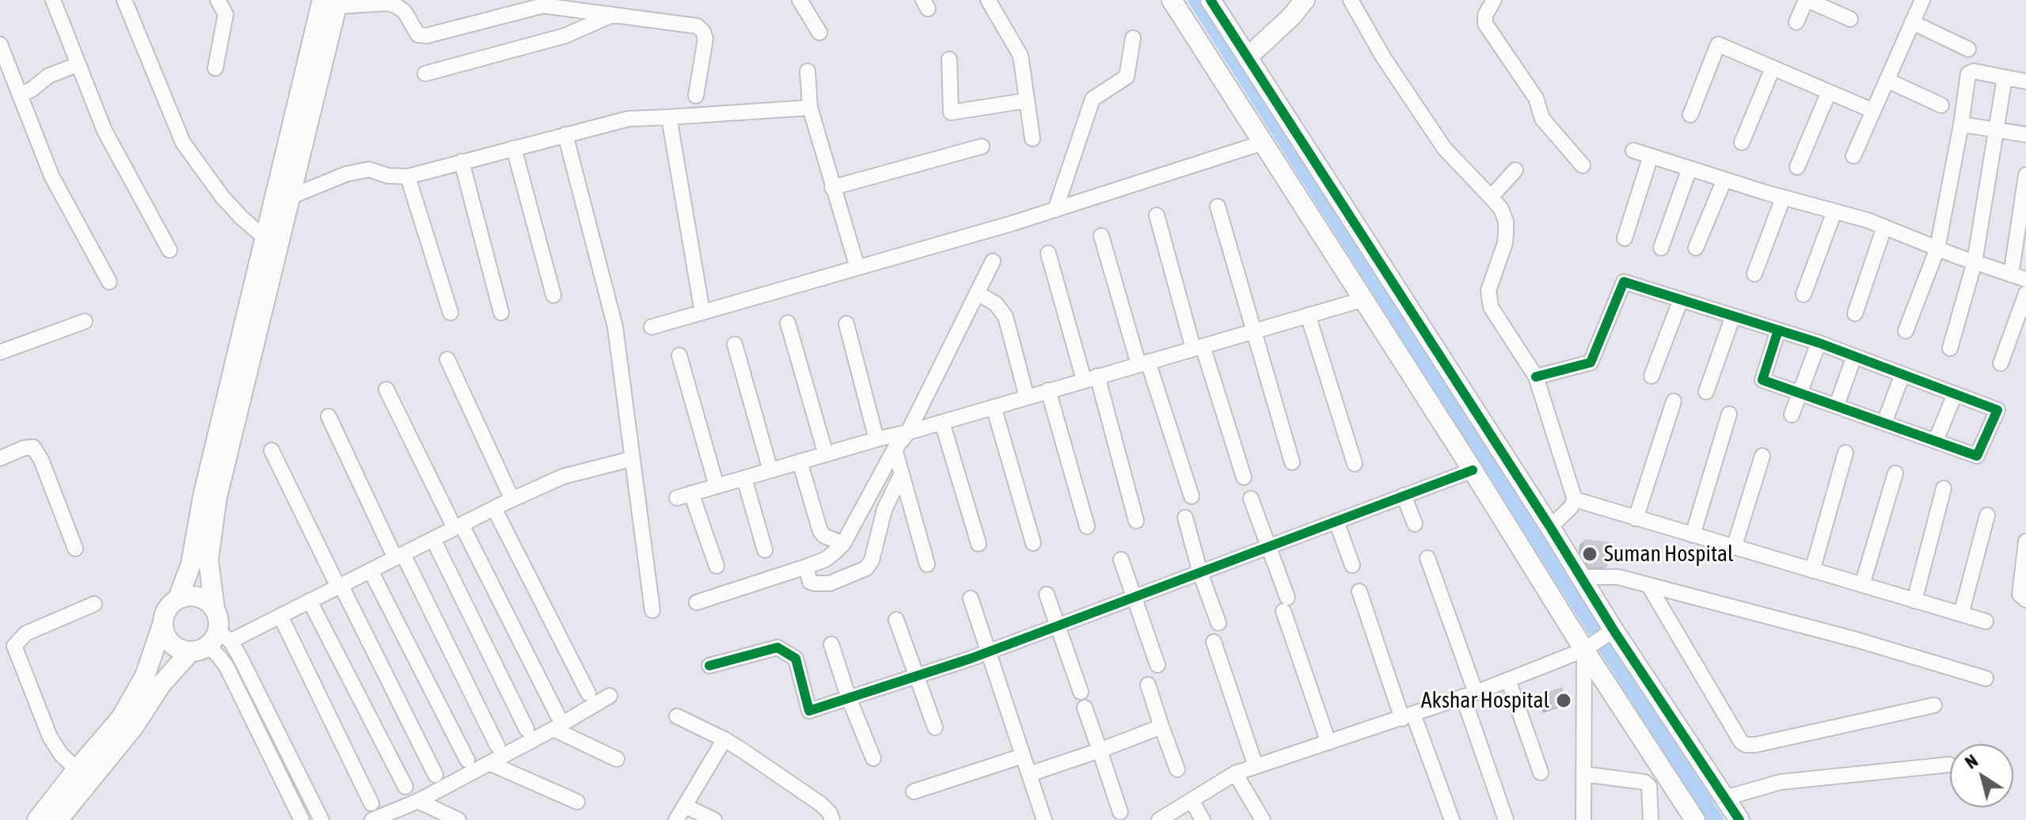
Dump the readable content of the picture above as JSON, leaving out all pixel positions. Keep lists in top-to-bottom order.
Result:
{
  "places": ["Suman Hospital", "Akshar Hospital"],
  "north": "top left"
}
